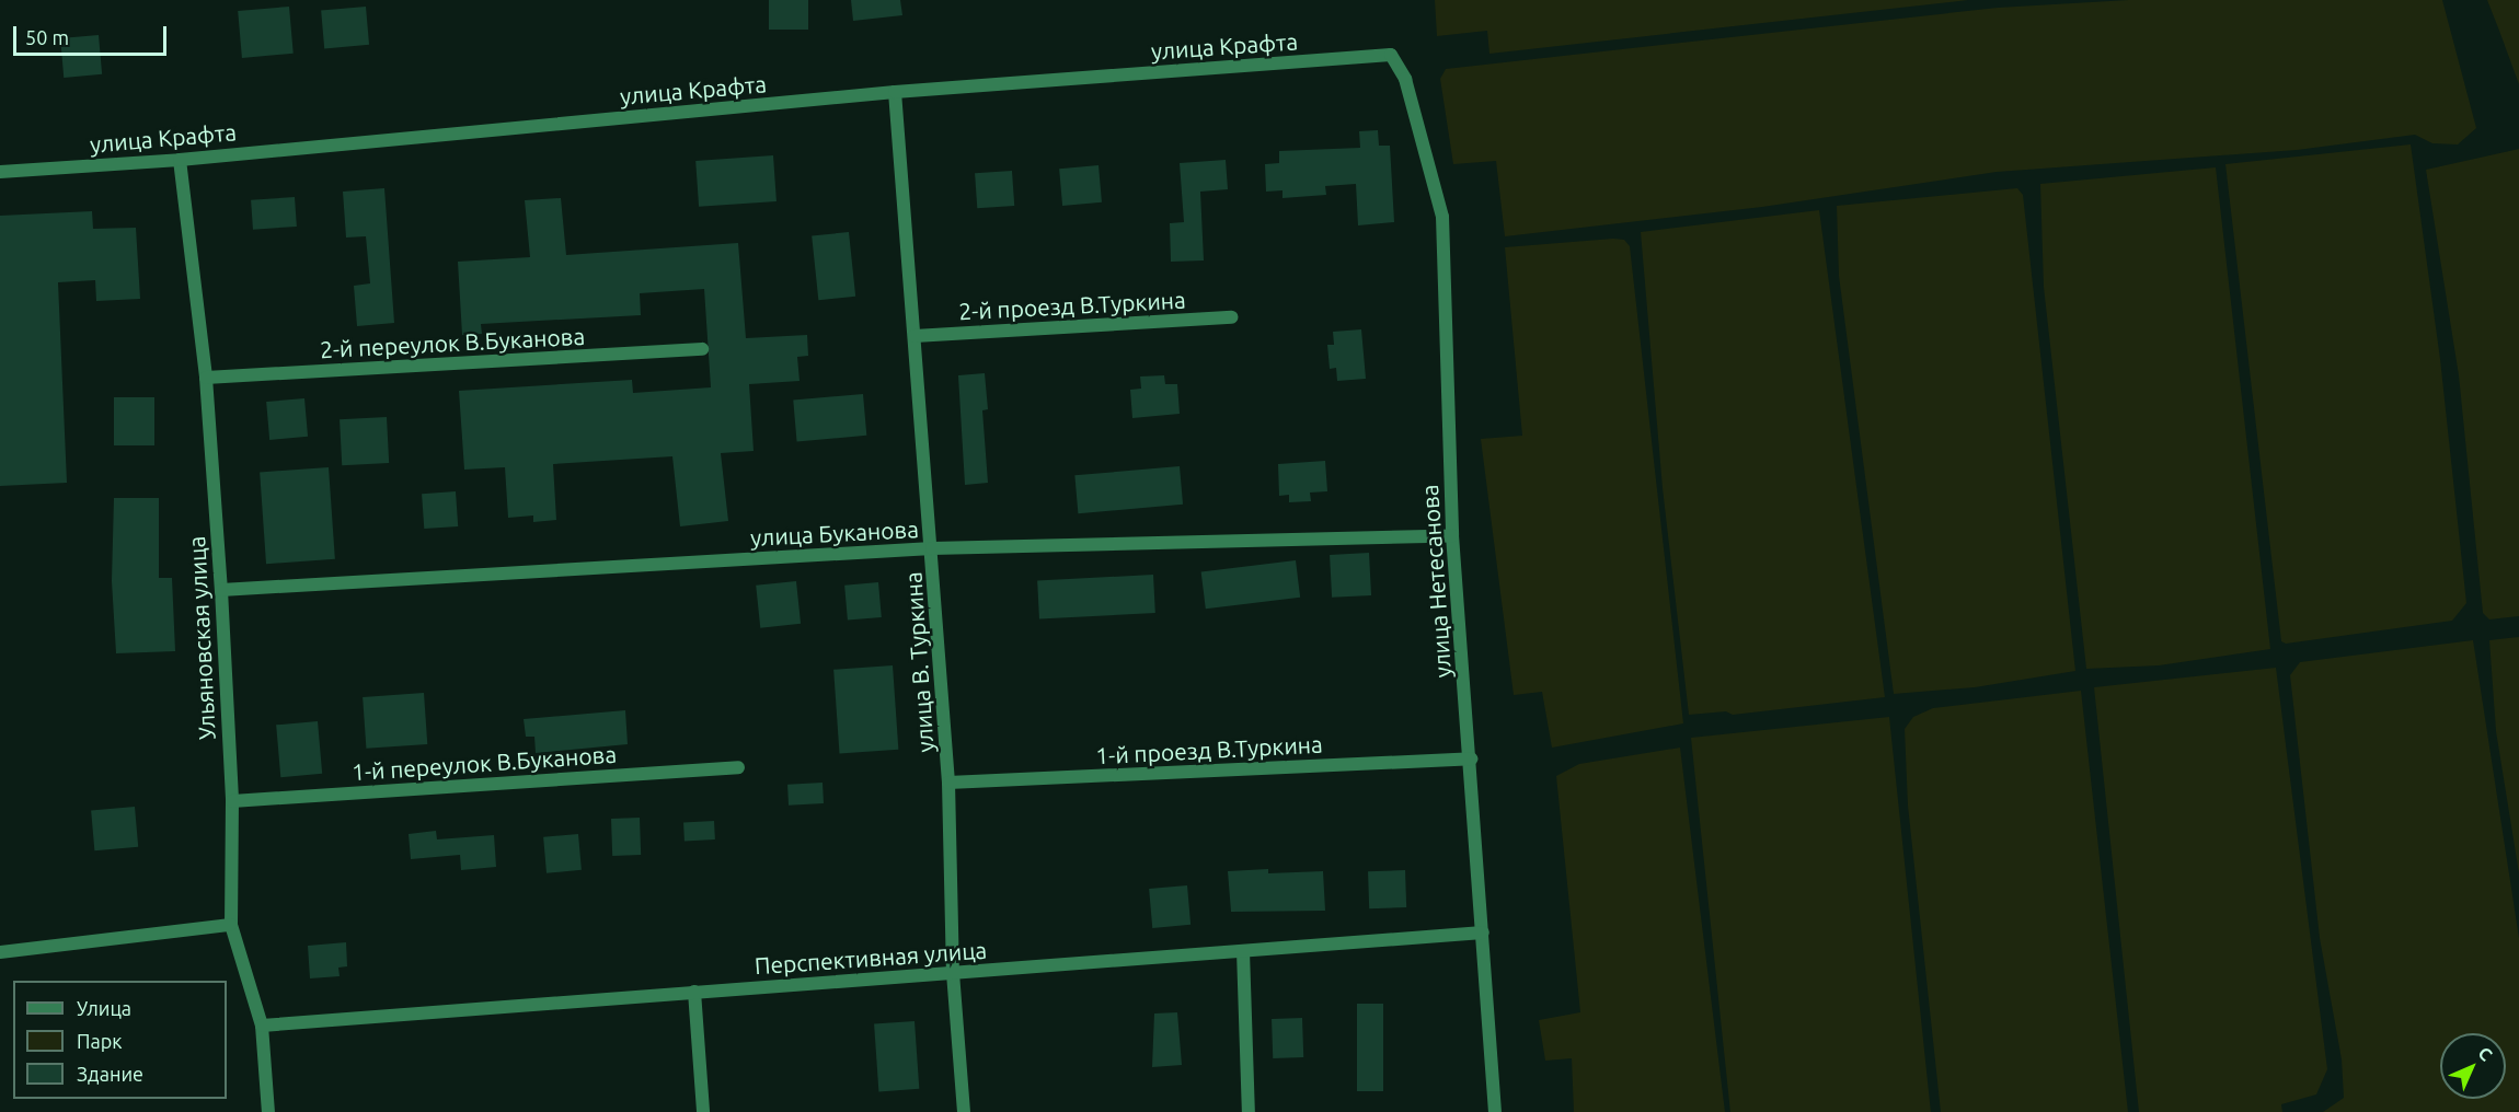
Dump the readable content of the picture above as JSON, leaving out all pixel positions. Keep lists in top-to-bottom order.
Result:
{
  "streets": {
    "street": [
      "улица Крафта",
      "2-й проезд В.Туркина",
      "2-й переулок В.Буканова",
      "улица Буканова",
      "улица Нетесанова",
      "Ульяновская улица",
      "улица В. Туркина",
      "1-й проезд В.Туркина",
      "1-й переулок В.Буканова",
      "Перспективная улица"
    ]
  },
  "crossings": [
    ["улица Крафта", "улица Нетесанова"],
    ["улица Крафта", "Ульяновская улица"],
    ["улица Крафта", "улица В. Туркина"],
    ["2-й проезд В.Туркина", "улица В. Туркина"],
    ["2-й переулок В.Буканова", "Ульяновская улица"],
    ["улица Буканова", "улица Нетесанова"],
    ["улица Буканова", "Ульяновская улица"],
    ["улица Буканова", "улица В. Туркина"],
    ["улица Нетесанова", "1-й проезд В.Туркина"],
    ["улица Нетесанова", "Перспективная улица"],
    ["Ульяновская улица", "1-й переулок В.Буканова"],
    ["Ульяновская улица", "Перспективная улица"],
    ["улица В. Туркина", "1-й проезд В.Туркина"],
    ["улица В. Туркина", "Перспективная улица"]
  ],
  "legend": ["Улица", "Парк", "Здание"],
  "scale_bar": "50 m",
  "north": "top right"
}
